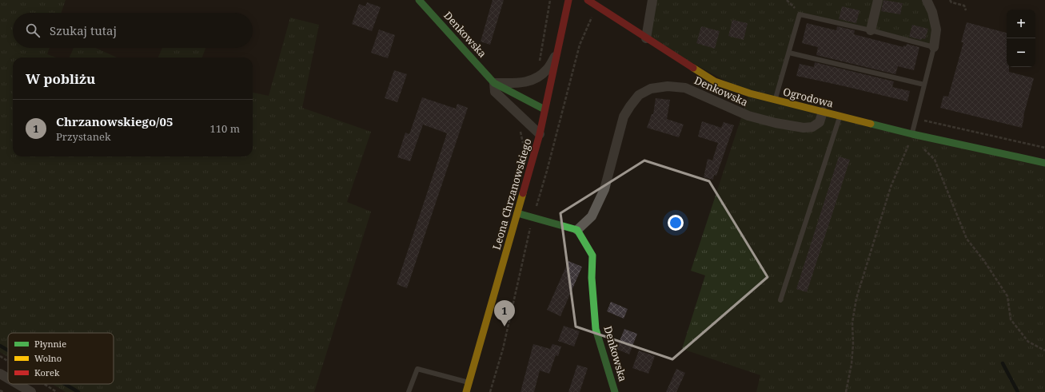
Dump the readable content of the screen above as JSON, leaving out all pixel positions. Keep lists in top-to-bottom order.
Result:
{
  "streets": {
    "street": ["Denkowska", "Ogrodowa", "Leona Chrzanowskiego"]
  },
  "crossings": [
    ["Denkowska", "Ogrodowa"],
    ["Denkowska", "Leona Chrzanowskiego"]
  ],
  "legend": ["Płynnie", "Wolno", "Korek"],
  "page": {
    "map_buttons": ["+", "−"],
    "search": "Szukaj tutaj",
    "heading": "W pobliżu",
    "list": [
      {
        "mark": "1",
        "name": "Chrzanowskiego/05",
        "note": "Przystanek",
        "value": "110 m"
      }
    ],
    "pins": "1"
  }
}
